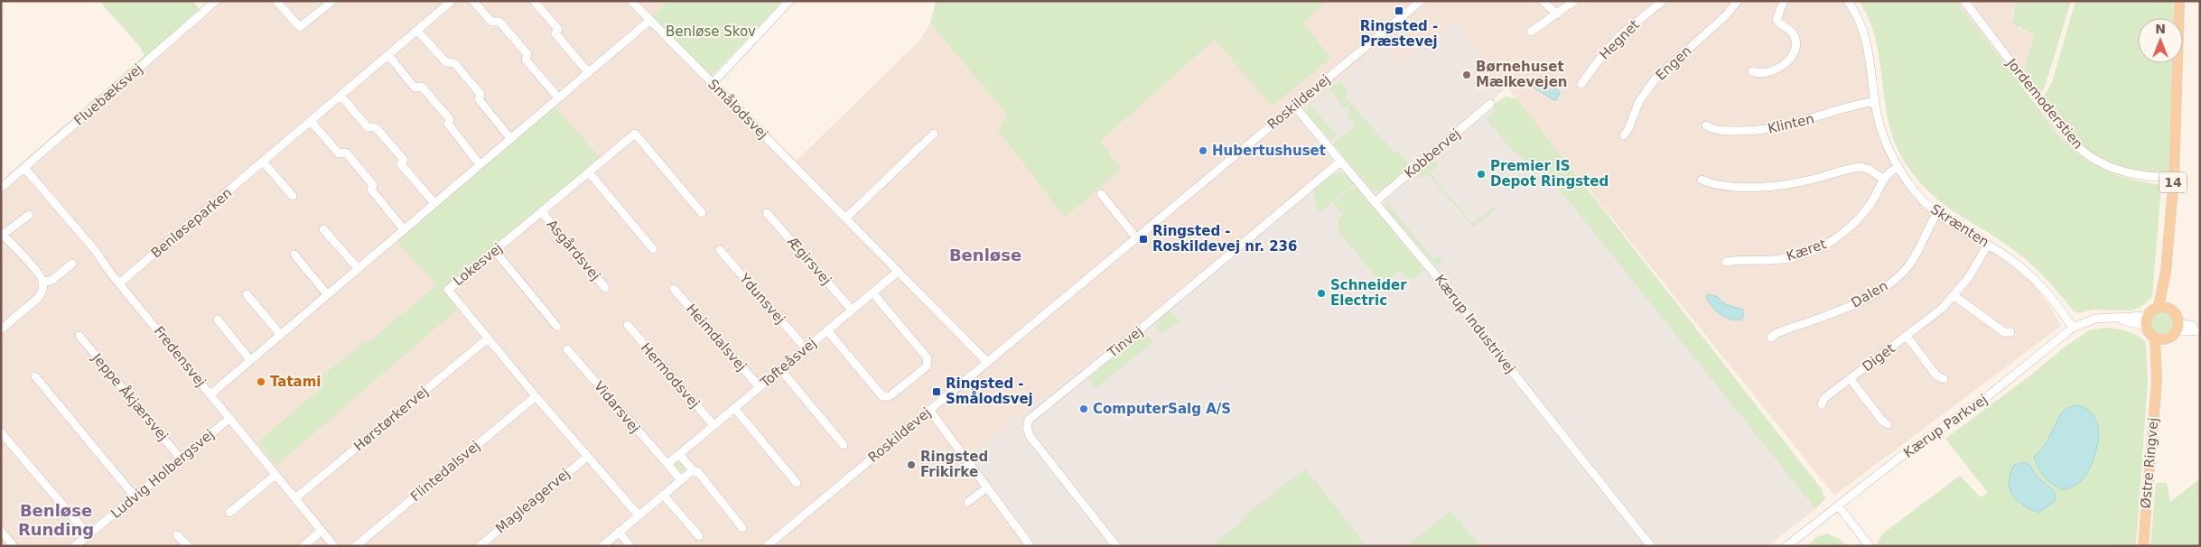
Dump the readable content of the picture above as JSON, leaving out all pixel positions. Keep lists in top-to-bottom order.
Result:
{
  "streets": {
    "main road": ["14", "Østre Ringvej"],
    "street": [
      "Hegnet",
      "Engen",
      "Fluebæksvej",
      "Roskildevej",
      "Jordemoderstien",
      "Smålodsvej",
      "Klinten",
      "Kobbervej",
      "Benløseparken",
      "Skrænten",
      "Asgårdsvej",
      "Kæret",
      "Ægirsvej",
      "Lokesvej",
      "Dalen",
      "Ydunsvej",
      "Kærup Industrivej",
      "Heimdalsvej",
      "Tinvej",
      "Fredensvej",
      "Diget",
      "Tofteåsvej",
      "Hermodsvej",
      "Jeppe Åkjærsvej",
      "Vidarsvej",
      "Hørstørkervej",
      "Kærup Parkvej",
      "Flintedalsvej",
      "Ludvig Holbergsvej",
      "Magleagervej"
    ]
  },
  "crossings": [
    ["Fluebæksvej", "Fredensvej"],
    ["Roskildevej", "Smålodsvej"],
    ["Roskildevej", "Kærup Industrivej"],
    ["Jordemoderstien", "14"],
    ["Smålodsvej", "Tofteåsvej"],
    ["Klinten", "Skrænten"],
    ["Kobbervej", "Kærup Industrivej"],
    ["14", "Kærup Parkvej"],
    ["14", "Østre Ringvej"],
    ["Benløseparken", "Fredensvej"],
    ["Skrænten", "Kæret"],
    ["Skrænten", "Dalen"],
    ["Skrænten", "Diget"],
    ["Skrænten", "Kærup Parkvej"],
    ["Asgårdsvej", "Lokesvej"],
    ["Ægirsvej", "Tofteåsvej"],
    ["Lokesvej", "Hørstørkervej"],
    ["Lokesvej", "Flintedalsvej"],
    ["Lokesvej", "Magleagervej"],
    ["Ydunsvej", "Tofteåsvej"],
    ["Kærup Industrivej", "Tinvej"],
    ["Heimdalsvej", "Tofteåsvej"],
    ["Fredensvej", "Hørstørkervej"],
    ["Fredensvej", "Ludvig Holbergsvej"],
    ["Tofteåsvej", "Hermodsvej"],
    ["Tofteåsvej", "Vidarsvej"],
    ["Jeppe Åkjærsvej", "Ludvig Holbergsvej"],
    ["Kærup Parkvej", "Østre Ringvej"]
  ],
  "districts": ["Benløse", "Benløse Runding"],
  "parks": ["Benløse Skov"],
  "places": {
    "transit": ["Ringsted - Præstevej", "Ringsted - Roskildevej nr. 236", "Ringsted - Smålodsvej"],
    "other": [
      "Børnehuset Mælkevejen",
      "Hubertushuset",
      "Premier IS Depot Ringsted",
      "Schneider Electric",
      "Tatami",
      "ComputerSalg A/S",
      "Ringsted Frikirke"
    ]
  },
  "north": "top"
}
